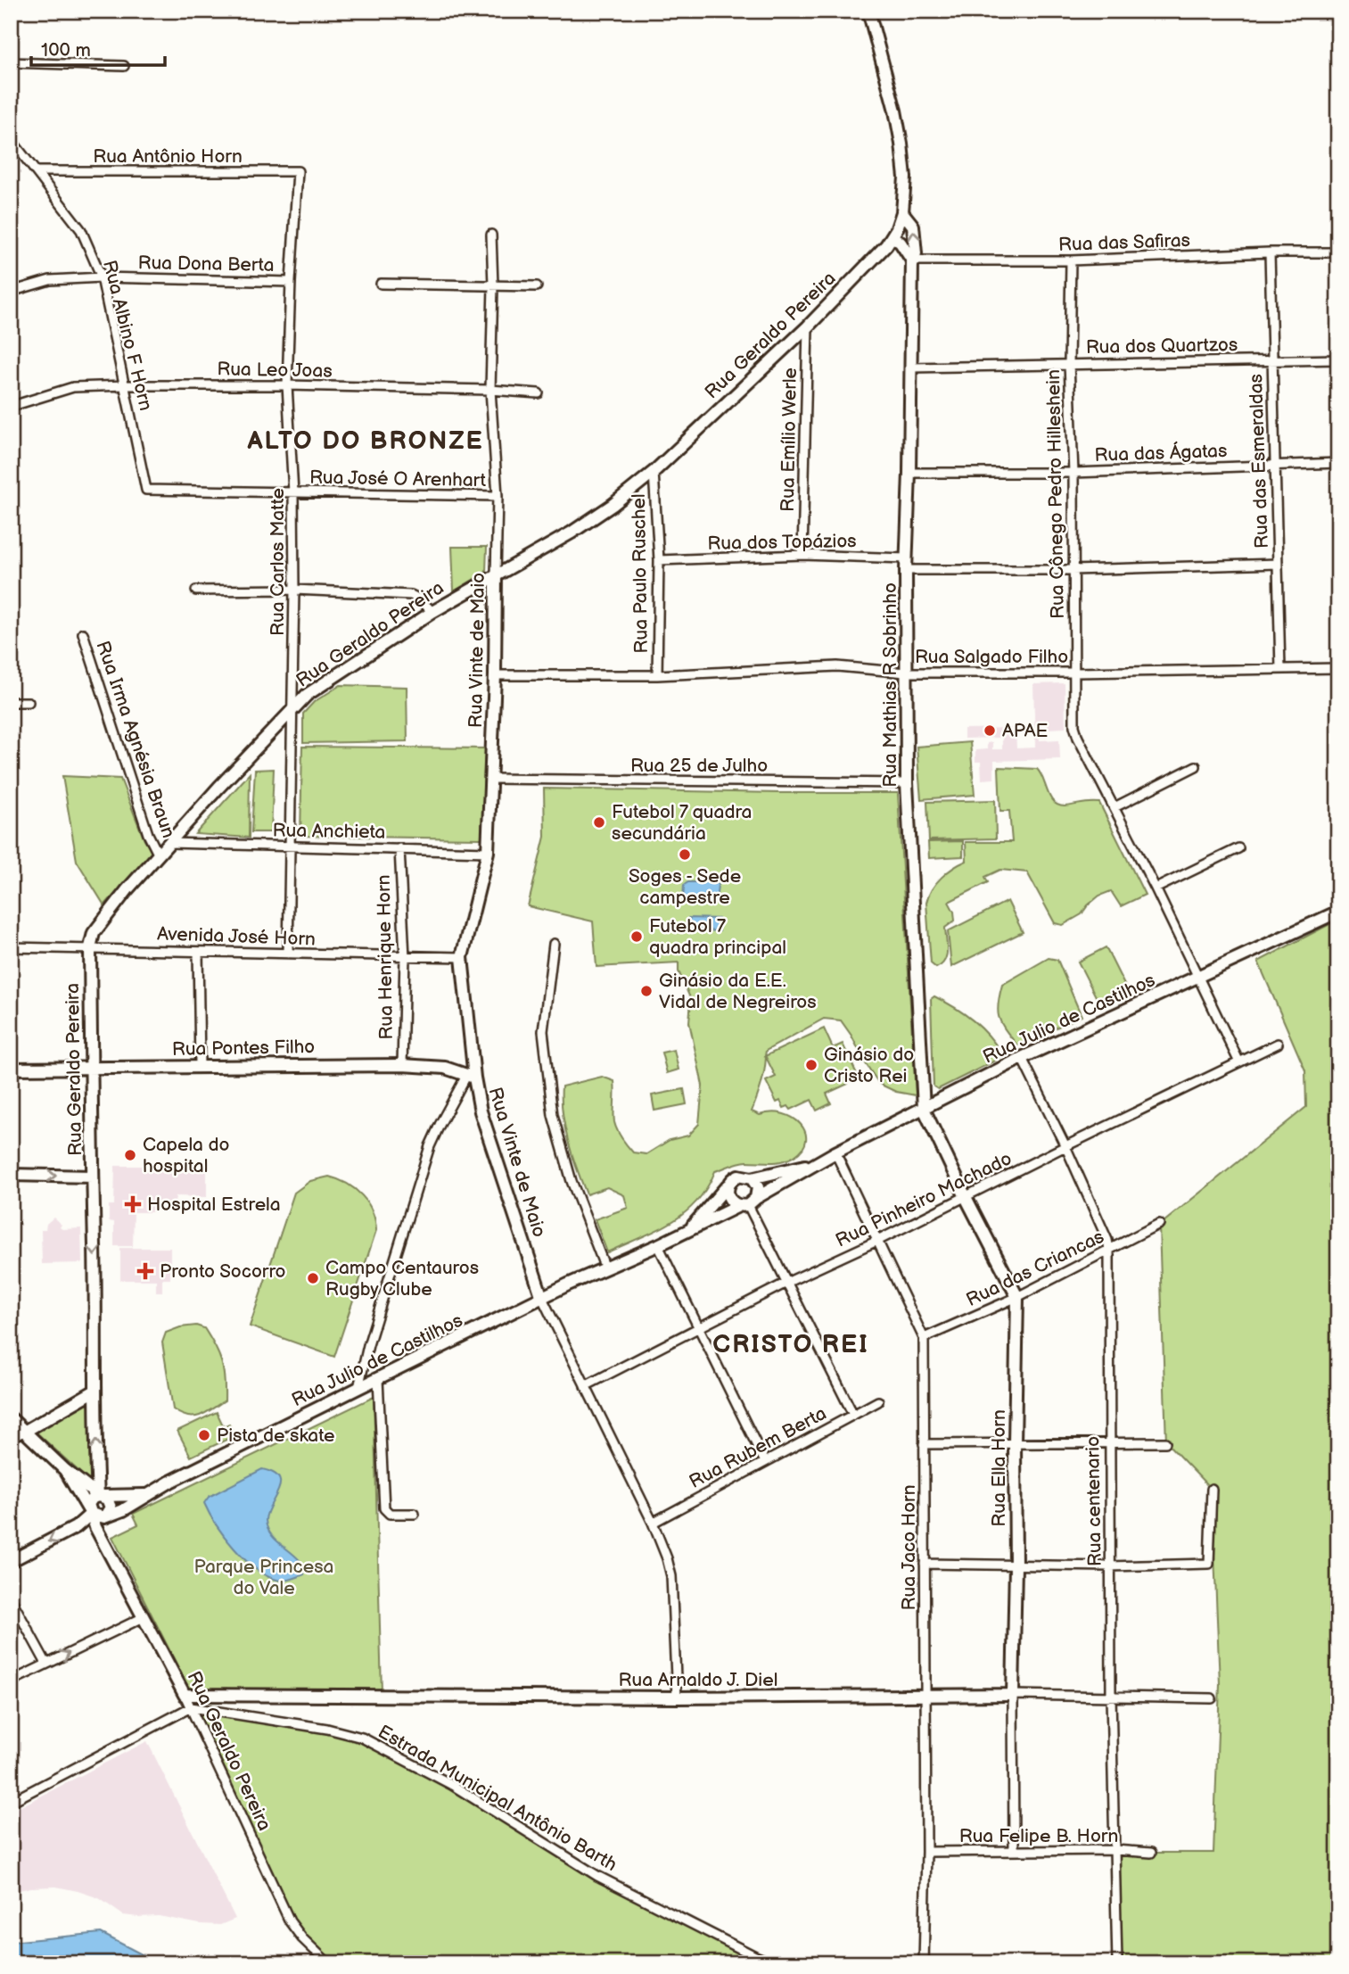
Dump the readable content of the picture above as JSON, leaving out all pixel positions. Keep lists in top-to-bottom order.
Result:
{
  "streets": {
    "main road": [
      "Rua Geraldo Pereira",
      "Rua Vinte de Maio",
      "Rua Mathias R Sobrinho",
      "Rua Julio de Castilhos",
      "Rua Pontes Filho",
      "Rua Ella Horn",
      "Rua Arnaldo J. Diel"
    ],
    "street": [
      "Rua Antônio Horn",
      "Rua das Safiras",
      "Rua Dona Berta",
      "Rua Albino F Horn",
      "Rua dos Quartzos",
      "Rua Leo Joas",
      "Rua Emílio Werle",
      "Rua das Ágatas",
      "Rua das Esmeraldas",
      "Rua José O Arenhart",
      "Rua Cônego Pedro Hilleshein",
      "Rua dos Topázios",
      "Rua Carlos Matte",
      "Rua Paulo Ruschel",
      "Rua Salgado Filho",
      "Rua Irma Agnésia Braun",
      "Rua 25 de Julho",
      "Rua Anchieta",
      "Avenida José Horn",
      "Rua Henrique Horn",
      "Rua Pinheiro Machado",
      "Rua das Criancas",
      "Rua Rubem Berta",
      "Rua centenario",
      "Rua Jaco Horn",
      "Estrada Municipal Antônio Barth",
      "Rua Felipe B. Horn"
    ]
  },
  "crossings": [
    ["Rua Antônio Horn", "Rua Albino F Horn"],
    ["Rua Antônio Horn", "Rua Carlos Matte"],
    ["Rua das Safiras", "Rua das Esmeraldas"],
    ["Rua das Safiras", "Rua Cônego Pedro Hilleshein"],
    ["Rua das Safiras", "Rua Mathias R Sobrinho"],
    ["Rua Dona Berta", "Rua Albino F Horn"],
    ["Rua Dona Berta", "Rua Carlos Matte"],
    ["Rua Albino F Horn", "Rua Leo Joas"],
    ["Rua Albino F Horn", "Rua José O Arenhart"],
    ["Rua Geraldo Pereira", "Rua Emílio Werle"],
    ["Rua Geraldo Pereira", "Rua Carlos Matte"],
    ["Rua Geraldo Pereira", "Rua Paulo Ruschel"],
    ["Rua Geraldo Pereira", "Rua Vinte de Maio"],
    ["Rua Geraldo Pereira", "Rua Mathias R Sobrinho"],
    ["Rua Geraldo Pereira", "Rua Irma Agnésia Braun"],
    ["Rua Geraldo Pereira", "Rua Anchieta"],
    ["Rua Geraldo Pereira", "Avenida José Horn"],
    ["Rua Geraldo Pereira", "Rua Julio de Castilhos"],
    ["Rua Geraldo Pereira", "Rua Pontes Filho"],
    ["Rua Geraldo Pereira", "Rua Arnaldo J. Diel"],
    ["Rua Geraldo Pereira", "Estrada Municipal Antônio Barth"],
    ["Rua dos Quartzos", "Rua das Esmeraldas"],
    ["Rua dos Quartzos", "Rua Cônego Pedro Hilleshein"],
    ["Rua dos Quartzos", "Rua Mathias R Sobrinho"],
    ["Rua Leo Joas", "Rua Carlos Matte"],
    ["Rua Leo Joas", "Rua Vinte de Maio"],
    ["Rua Emílio Werle", "Rua dos Topázios"],
    ["Rua das Ágatas", "Rua das Esmeraldas"],
    ["Rua das Ágatas", "Rua Cônego Pedro Hilleshein"],
    ["Rua das Ágatas", "Rua Mathias R Sobrinho"],
    ["Rua das Esmeraldas", "Rua dos Topázios"],
    ["Rua das Esmeraldas", "Rua Salgado Filho"],
    ["Rua José O Arenhart", "Rua Carlos Matte"],
    ["Rua José O Arenhart", "Rua Vinte de Maio"],
    ["Rua Cônego Pedro Hilleshein", "Rua dos Topázios"],
    ["Rua Cônego Pedro Hilleshein", "Rua Salgado Filho"],
    ["Rua Cônego Pedro Hilleshein", "Rua Julio de Castilhos"],
    ["Rua Cônego Pedro Hilleshein", "Rua Pinheiro Machado"],
    ["Rua dos Topázios", "Rua Paulo Ruschel"],
    ["Rua dos Topázios", "Rua Mathias R Sobrinho"],
    ["Rua Carlos Matte", "Rua Anchieta"],
    ["Rua Carlos Matte", "Avenida José Horn"],
    ["Rua Paulo Ruschel", "Rua Salgado Filho"],
    ["Rua Vinte de Maio", "Rua Salgado Filho"],
    ["Rua Vinte de Maio", "Rua 25 de Julho"],
    ["Rua Vinte de Maio", "Rua Anchieta"],
    ["Rua Vinte de Maio", "Avenida José Horn"],
    ["Rua Vinte de Maio", "Rua Julio de Castilhos"],
    ["Rua Vinte de Maio", "Rua Pontes Filho"],
    ["Rua Vinte de Maio", "Rua Pinheiro Machado"],
    ["Rua Vinte de Maio", "Rua Rubem Berta"],
    ["Rua Vinte de Maio", "Rua Arnaldo J. Diel"],
    ["Rua Salgado Filho", "Rua Mathias R Sobrinho"],
    ["Rua Mathias R Sobrinho", "Rua 25 de Julho"],
    ["Rua Mathias R Sobrinho", "Rua Julio de Castilhos"],
    ["Rua Mathias R Sobrinho", "Rua Ella Horn"],
    ["Rua Anchieta", "Rua Henrique Horn"],
    ["Avenida José Horn", "Rua Henrique Horn"],
    ["Rua Henrique Horn", "Rua Pontes Filho"],
    ["Rua Julio de Castilhos", "Rua Ella Horn"],
    ["Rua Julio de Castilhos", "Rua centenario"],
    ["Rua Julio de Castilhos", "Rua Jaco Horn"],
    ["Rua Pinheiro Machado", "Rua Ella Horn"],
    ["Rua Pinheiro Machado", "Rua centenario"],
    ["Rua Pinheiro Machado", "Rua Jaco Horn"],
    ["Rua das Criancas", "Rua Ella Horn"],
    ["Rua das Criancas", "Rua centenario"],
    ["Rua das Criancas", "Rua Jaco Horn"],
    ["Rua Ella Horn", "Rua Arnaldo J. Diel"],
    ["Rua Ella Horn", "Rua Felipe B. Horn"],
    ["Rua centenario", "Rua Arnaldo J. Diel"],
    ["Rua centenario", "Rua Felipe B. Horn"],
    ["Rua Jaco Horn", "Rua Arnaldo J. Diel"],
    ["Rua Jaco Horn", "Rua Felipe B. Horn"]
  ],
  "districts": ["ALTO DO BRONZE", "CRISTO REI"],
  "parks": ["Parque Princesa do Vale"],
  "places": {
    "other": [
      "APAE",
      "Futebol 7 quadra secundária",
      "Soges - Sede campestre",
      "Futebol 7 quadra principal",
      "Ginásio da E.E. Vidal de Negreiros",
      "Ginásio do Cristo Rei",
      "Capela do hospital",
      "Campo Centauros Rugby Clube",
      "Pista de skate"
    ],
    "health": ["Hospital Estrela", "Pronto Socorro"]
  },
  "scale_bar": "100 m"
}
